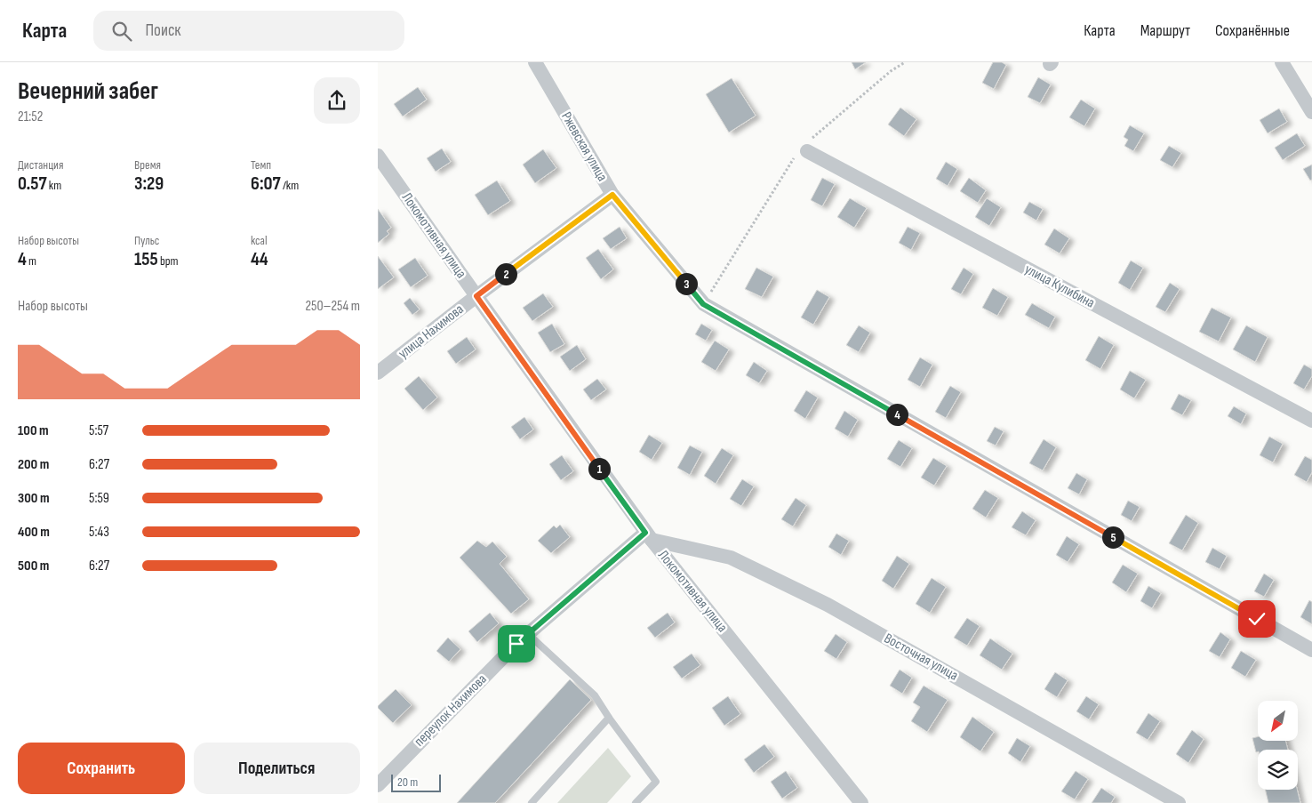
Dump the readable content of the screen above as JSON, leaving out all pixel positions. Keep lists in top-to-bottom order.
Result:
{
  "streets": {
    "street": [
      "Ржевская улица",
      "Локомотивная улица",
      "улица Кулибина",
      "улица Нахимова",
      "Восточная улица",
      "переулок Нахимова"
    ]
  },
  "crossings": [
    ["Ржевская улица", "улица Нахимова"],
    ["Локомотивная улица", "улица Нахимова"],
    ["Локомотивная улица", "Восточная улица"],
    ["Локомотивная улица", "переулок Нахимова"],
    ["Восточная улица", "переулок Нахимова"]
  ],
  "scale_bar": "20 m",
  "north": "bottom left",
  "page": {
    "header": "Карта",
    "search": "Поиск",
    "nav": ["Карта", "Маршрут", "Сохранённые"],
    "heading": ["Вечерний забег", "21:52"],
    "stats": [
      ["Дистанция", "0.57 km"],
      ["Время", "3:29"],
      ["Темп", "6:07 /km"],
      ["Набор высоты", "4 m"],
      ["Пульс", "155 bpm"],
      ["kcal", "44"]
    ],
    "pins": [
      "2",
      "3",
      "4",
      "1",
      "5"
    ],
    "chart": ["Набор высоты", "250–254 m"],
    "list": [
      {
        "name": "100 m",
        "note": "5:57"
      },
      {
        "name": "200 m",
        "note": "6:27"
      },
      {
        "name": "300 m",
        "note": "5:59"
      },
      {
        "name": "400 m",
        "note": "5:43"
      },
      {
        "name": "500 m",
        "note": "6:27"
      }
    ],
    "buttons": ["Сохранить", "Поделиться"],
    "scale": "20 m"
  }
}
